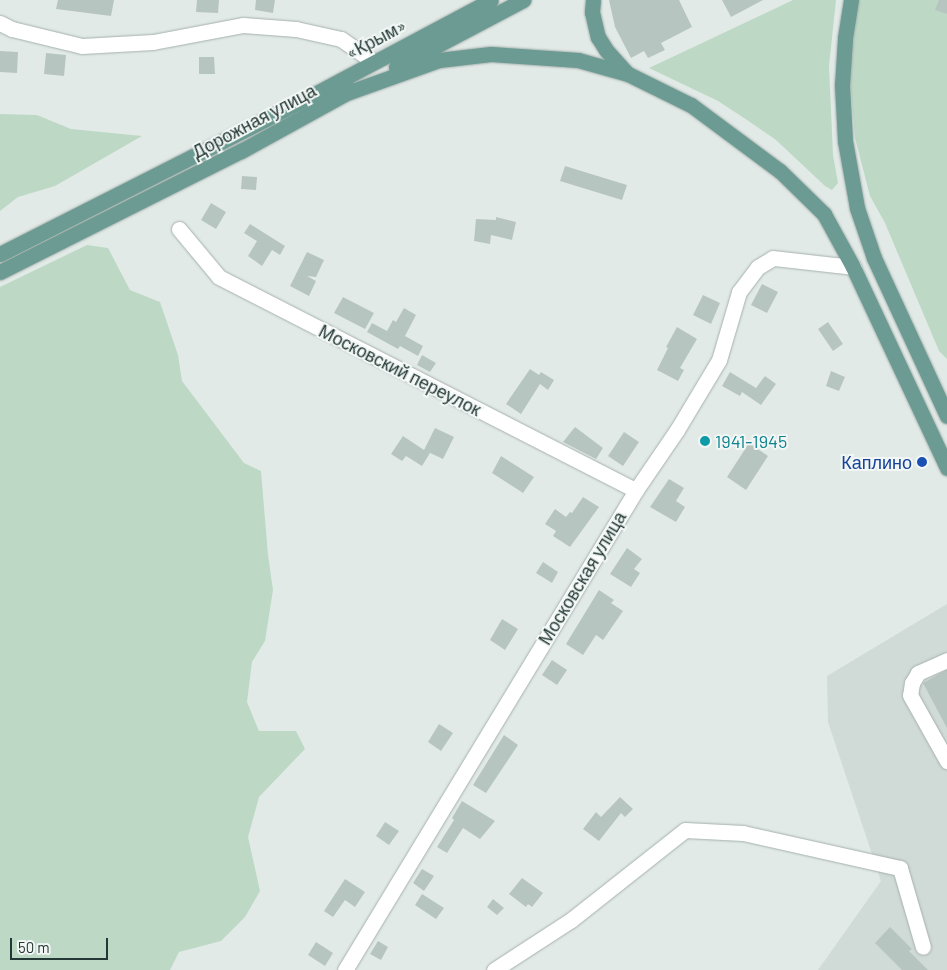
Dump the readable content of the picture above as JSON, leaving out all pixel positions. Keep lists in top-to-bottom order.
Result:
{
  "streets": {
    "main road": ["«Крым»", "Дорожная улица"],
    "street": ["Московский переулок", "Московская улица"]
  },
  "crossings": [
    ["«Крым»", "Дорожная улица"],
    ["Московский переулок", "Московская улица"]
  ],
  "places": ["1941-1945", "Каплино"],
  "scale_bar": "50 m"
}
